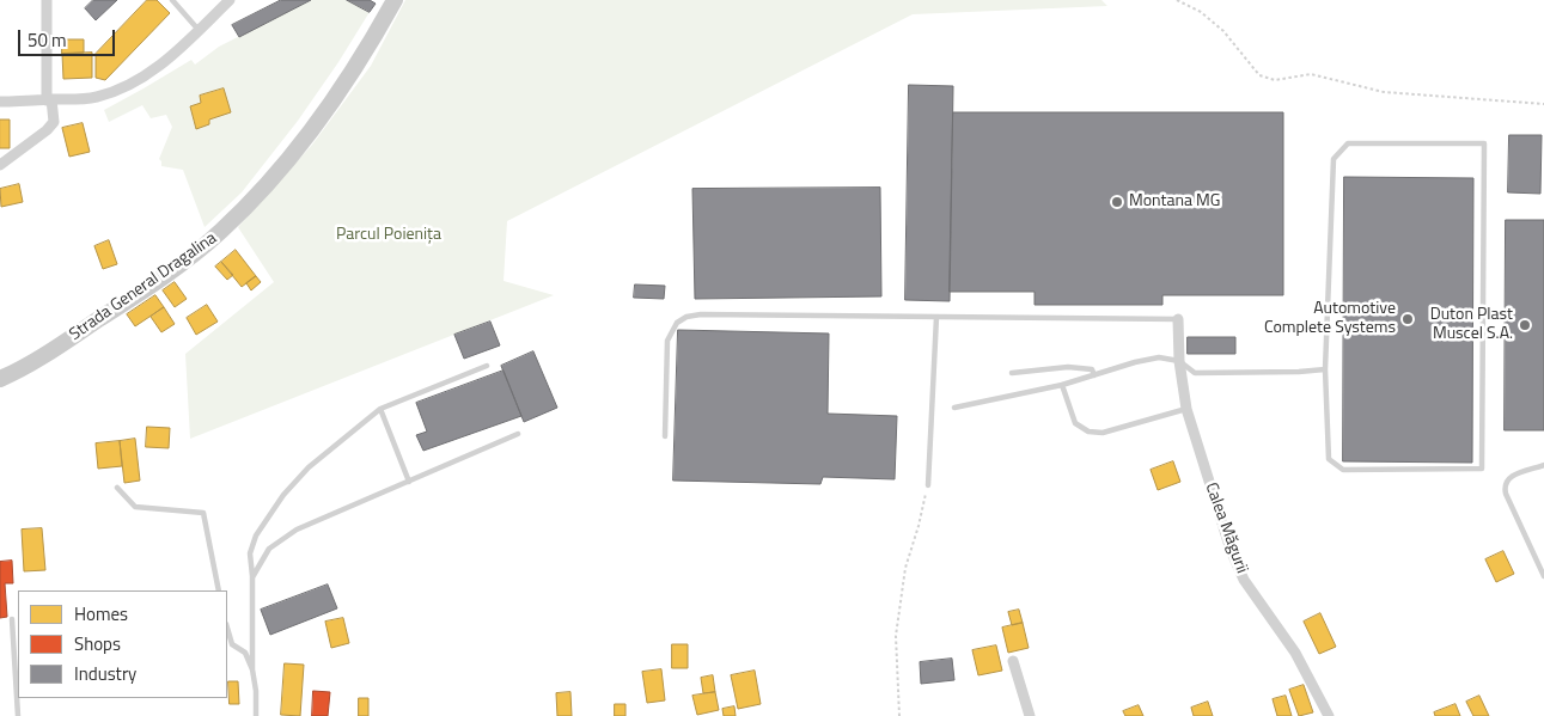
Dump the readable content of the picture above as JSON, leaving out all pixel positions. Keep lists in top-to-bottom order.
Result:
{
  "streets": {
    "main road": ["Strada General Dragalina"],
    "street": ["Calea Măgurii"]
  },
  "parks": ["Parcul Poieniţa"],
  "places": ["Montana MG", "Automotive Complete Systems", "Duton Plast Muscel S.A."],
  "legend": ["Homes", "Shops", "Industry"],
  "scale_bar": "50 m"
}
